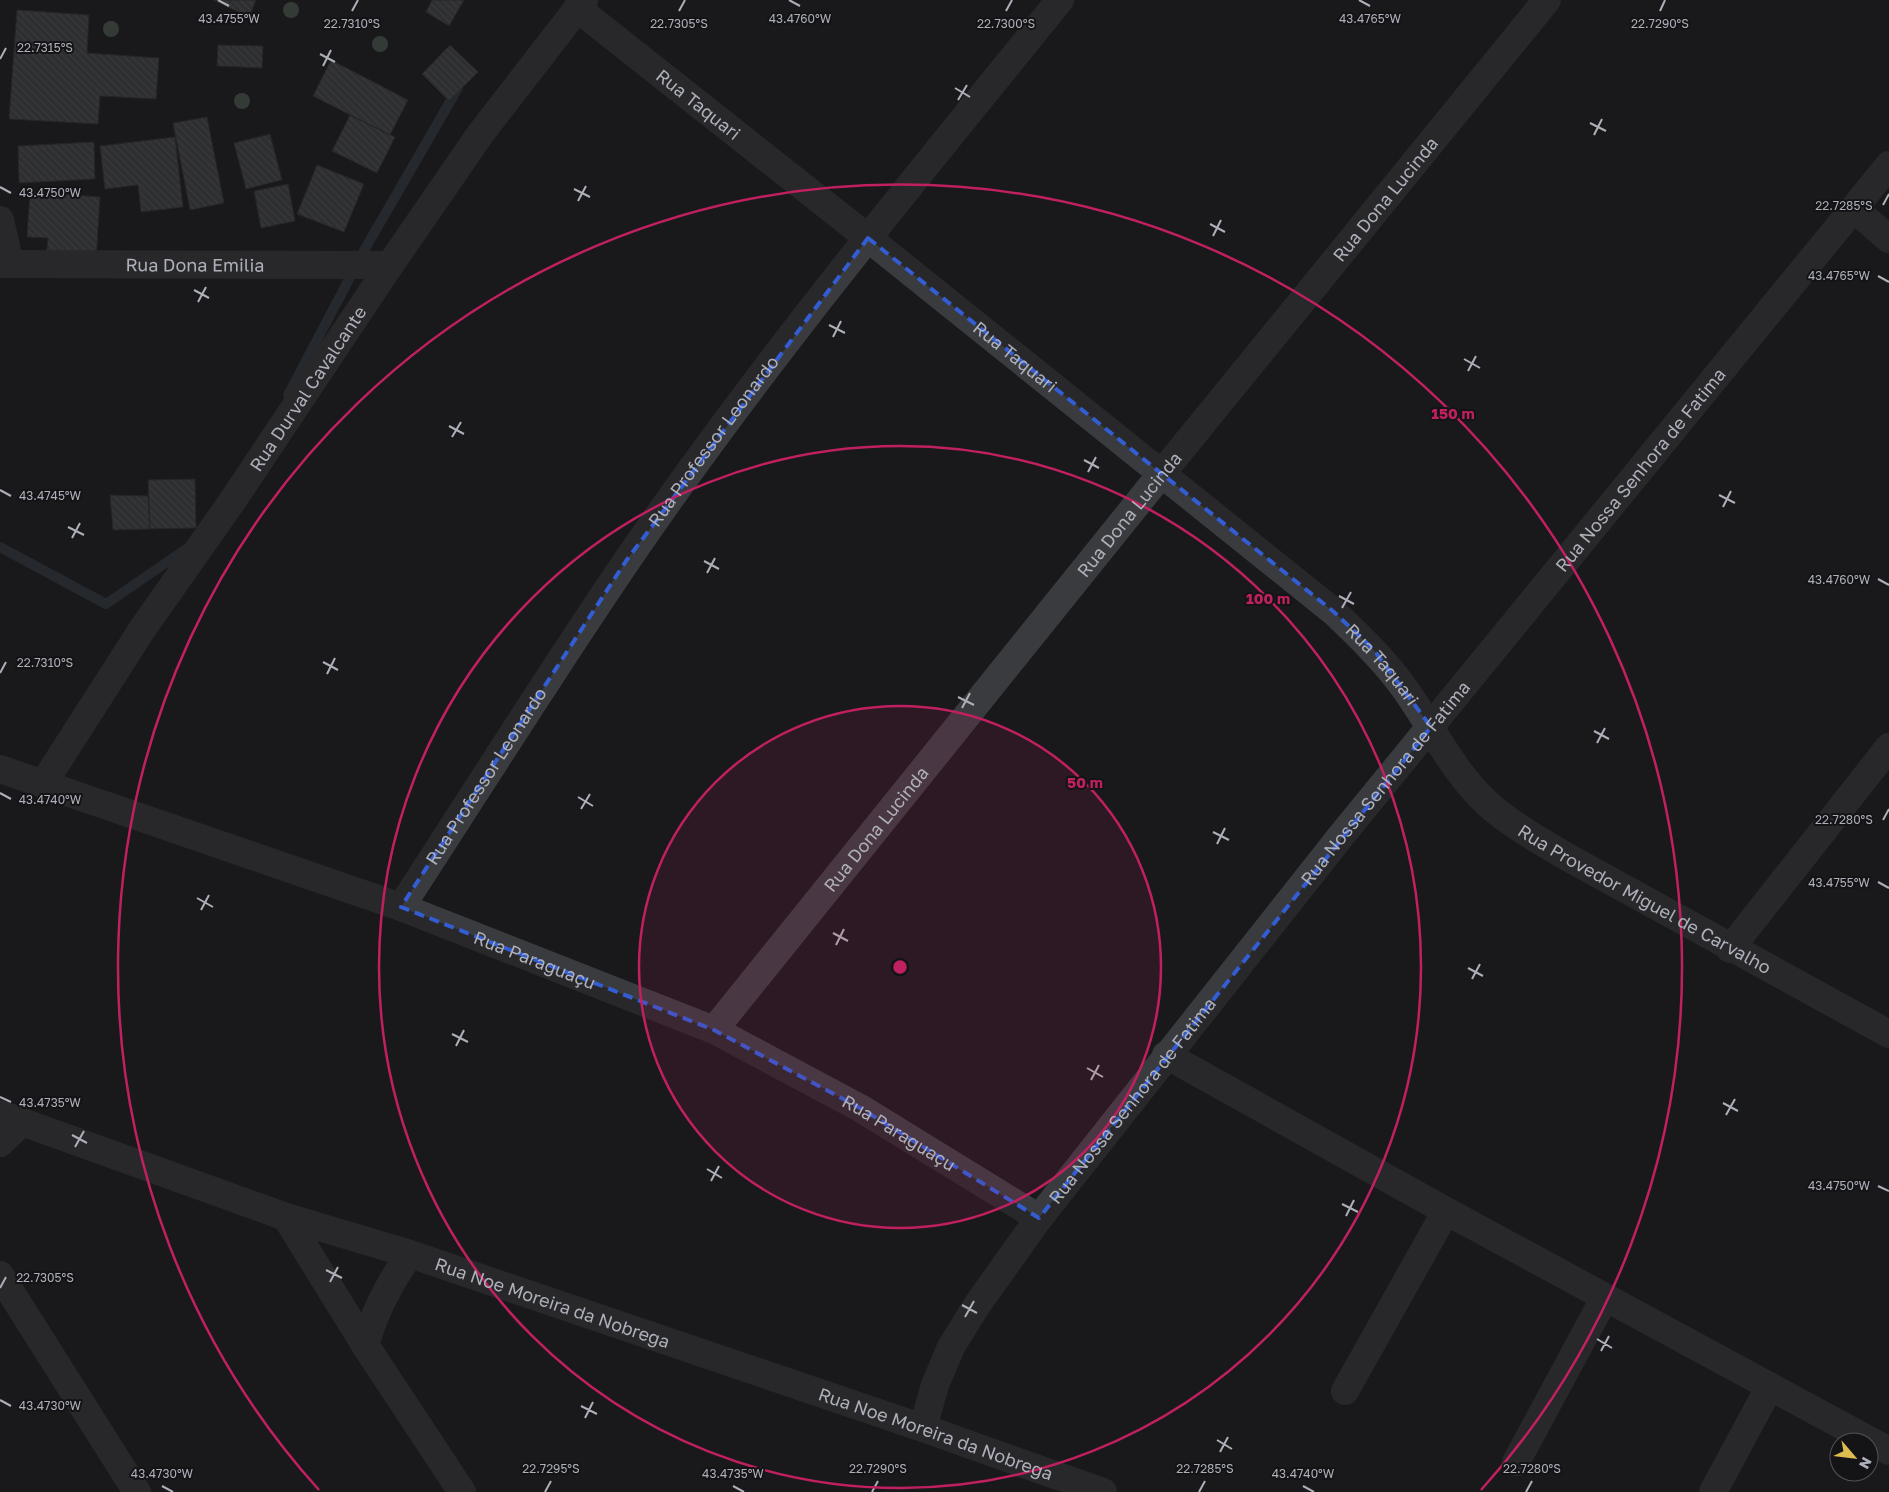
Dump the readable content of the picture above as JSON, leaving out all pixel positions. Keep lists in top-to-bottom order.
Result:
{
  "streets": {
    "street": [
      "Rua Taquari",
      "Rua Dona Lucinda",
      "Rua Dona Emilia",
      "Rua Durval Cavalcante",
      "Rua Professor Leonardo",
      "Rua Nossa Senhora de Fatima",
      "Rua Provedor Miguel de Carvalho",
      "Rua Paraguaçu",
      "Rua Noe Moreira da Nobrega"
    ]
  },
  "crossings": [
    ["Rua Taquari", "Rua Dona Lucinda"],
    ["Rua Taquari", "Rua Durval Cavalcante"],
    ["Rua Taquari", "Rua Professor Leonardo"],
    ["Rua Taquari", "Rua Nossa Senhora de Fatima"],
    ["Rua Taquari", "Rua Provedor Miguel de Carvalho"],
    ["Rua Dona Lucinda", "Rua Paraguaçu"],
    ["Rua Dona Emilia", "Rua Durval Cavalcante"],
    ["Rua Durval Cavalcante", "Rua Paraguaçu"],
    ["Rua Professor Leonardo", "Rua Paraguaçu"],
    ["Rua Nossa Senhora de Fatima", "Rua Provedor Miguel de Carvalho"],
    ["Rua Nossa Senhora de Fatima", "Rua Paraguaçu"],
    ["Rua Nossa Senhora de Fatima", "Rua Noe Moreira da Nobrega"]
  ],
  "north": "bottom right",
  "coordinates": [
    "43.4755°W",
    "43.4760°W",
    "43.4765°W",
    "22.7310°S",
    "22.7305°S",
    "22.7300°S",
    "22.7290°S",
    "22.7315°S",
    "43.4750°W",
    "22.7285°S",
    "43.4745°W",
    "43.4740°W",
    "22.7280°S",
    "43.4735°W",
    "43.4730°W",
    "22.7295°S"
  ],
  "rings": ["150 m", "100 m", "50 m"]
}
